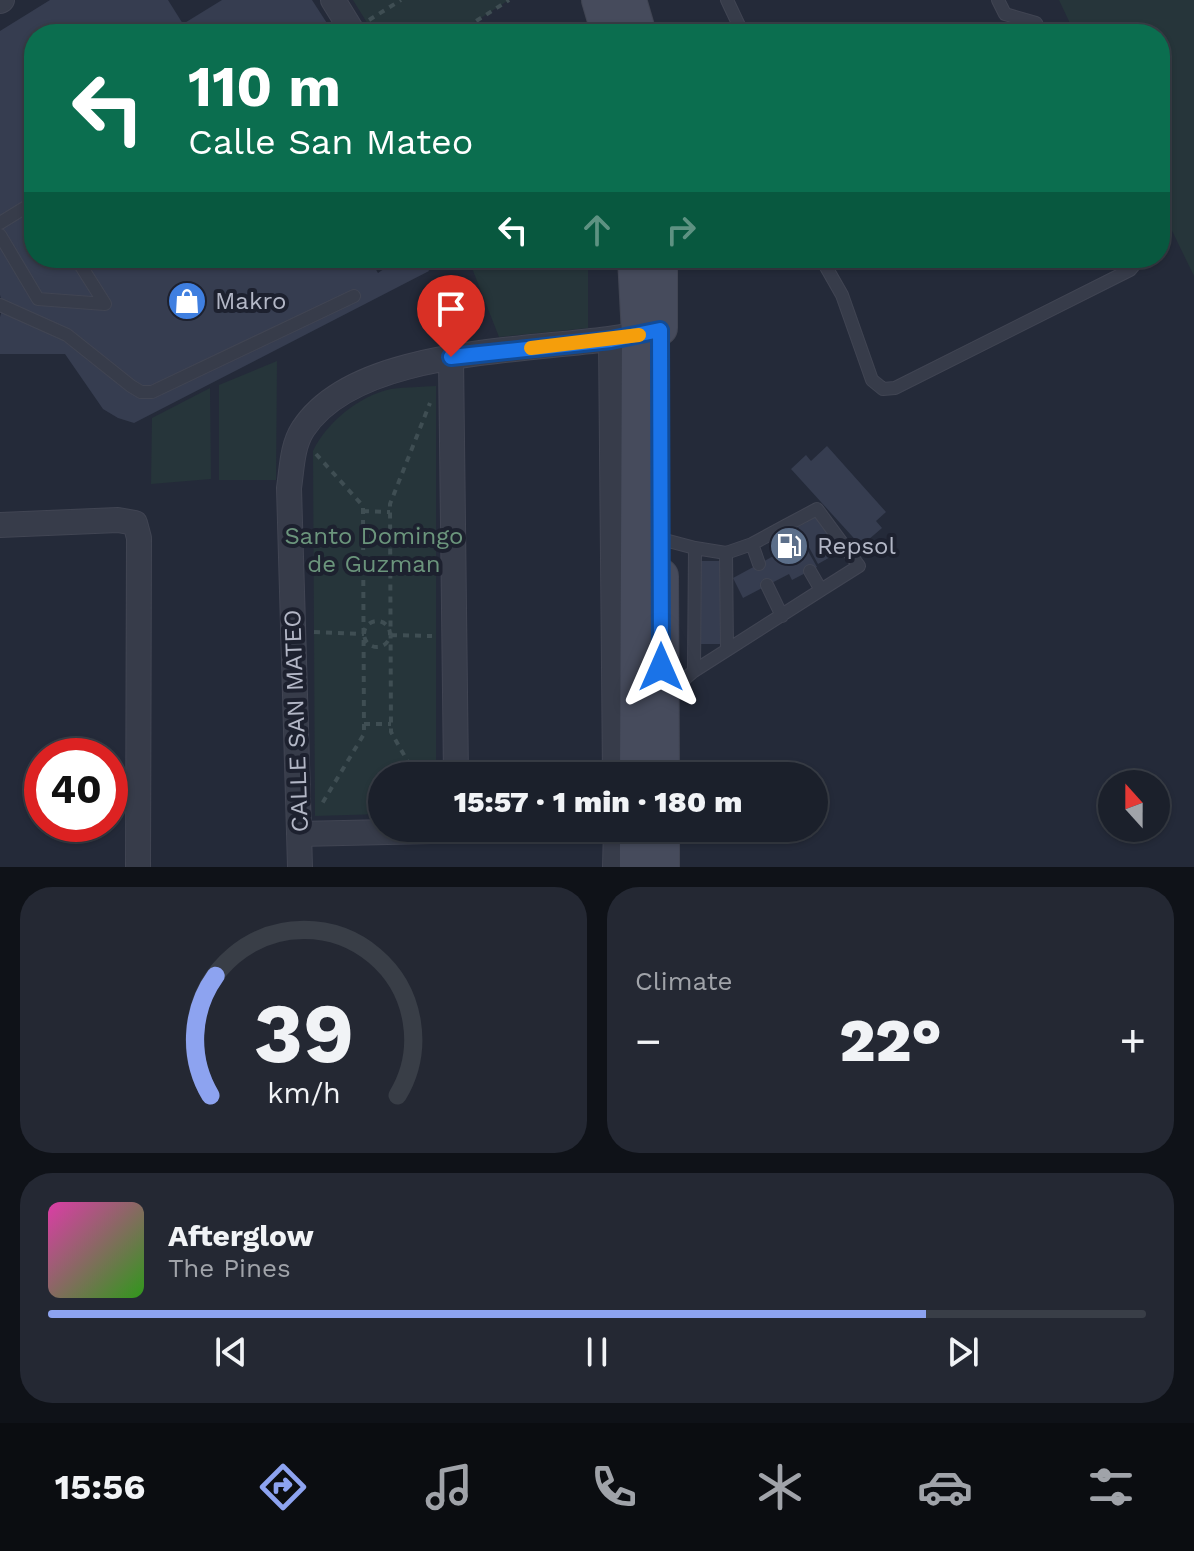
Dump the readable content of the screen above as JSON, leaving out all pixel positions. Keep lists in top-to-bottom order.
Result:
{
  "streets": {
    "street": ["CALLE SAN MATEO"]
  },
  "parks": ["Santo Domingo de Guzman"],
  "places": {
    "shop": ["Makro"],
    "fuel station": ["Repsol"]
  },
  "north": "top",
  "page": {
    "turn": ["110 m", "Calle San Mateo"],
    "limit": "40",
    "trip": "15:57 · 1 min · 180 m",
    "tile": "Climate",
    "heat": ["−", "22°", "+"],
    "song": ["Afterglow", "The Pines"],
    "tabs": "15:56",
    "gauge": ["39", "km/h"]
  }
}
